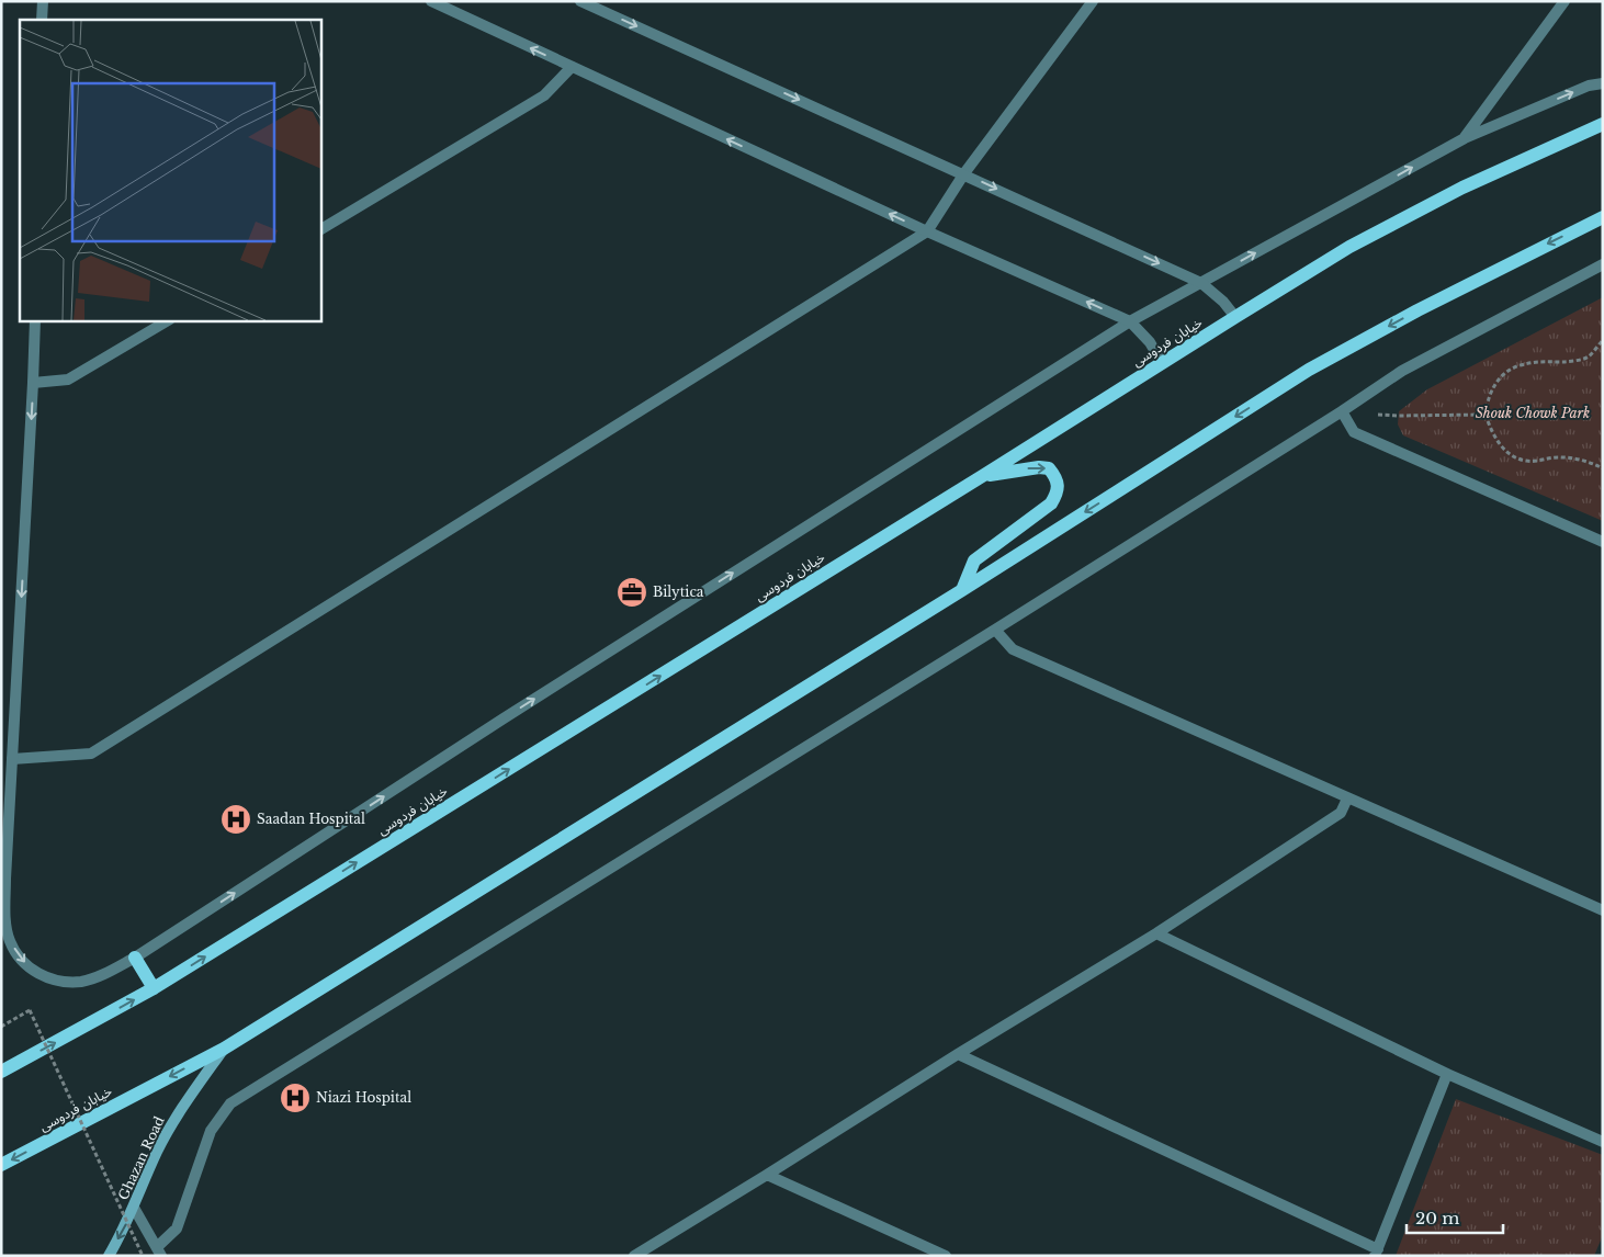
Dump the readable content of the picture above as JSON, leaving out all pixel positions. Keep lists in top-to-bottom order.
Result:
{
  "streets": {
    "main road": ["خیابان فردوسی", "Ghazan Road"]
  },
  "crossings": [
    ["خیابان فردوسی", "Ghazan Road"]
  ],
  "parks": ["Shouk Chowk Park"],
  "places": {
    "office": ["Bilytica"],
    "hospital": ["Saadan Hospital", "Niazi Hospital"]
  },
  "scale_bar": "20 m"
}
